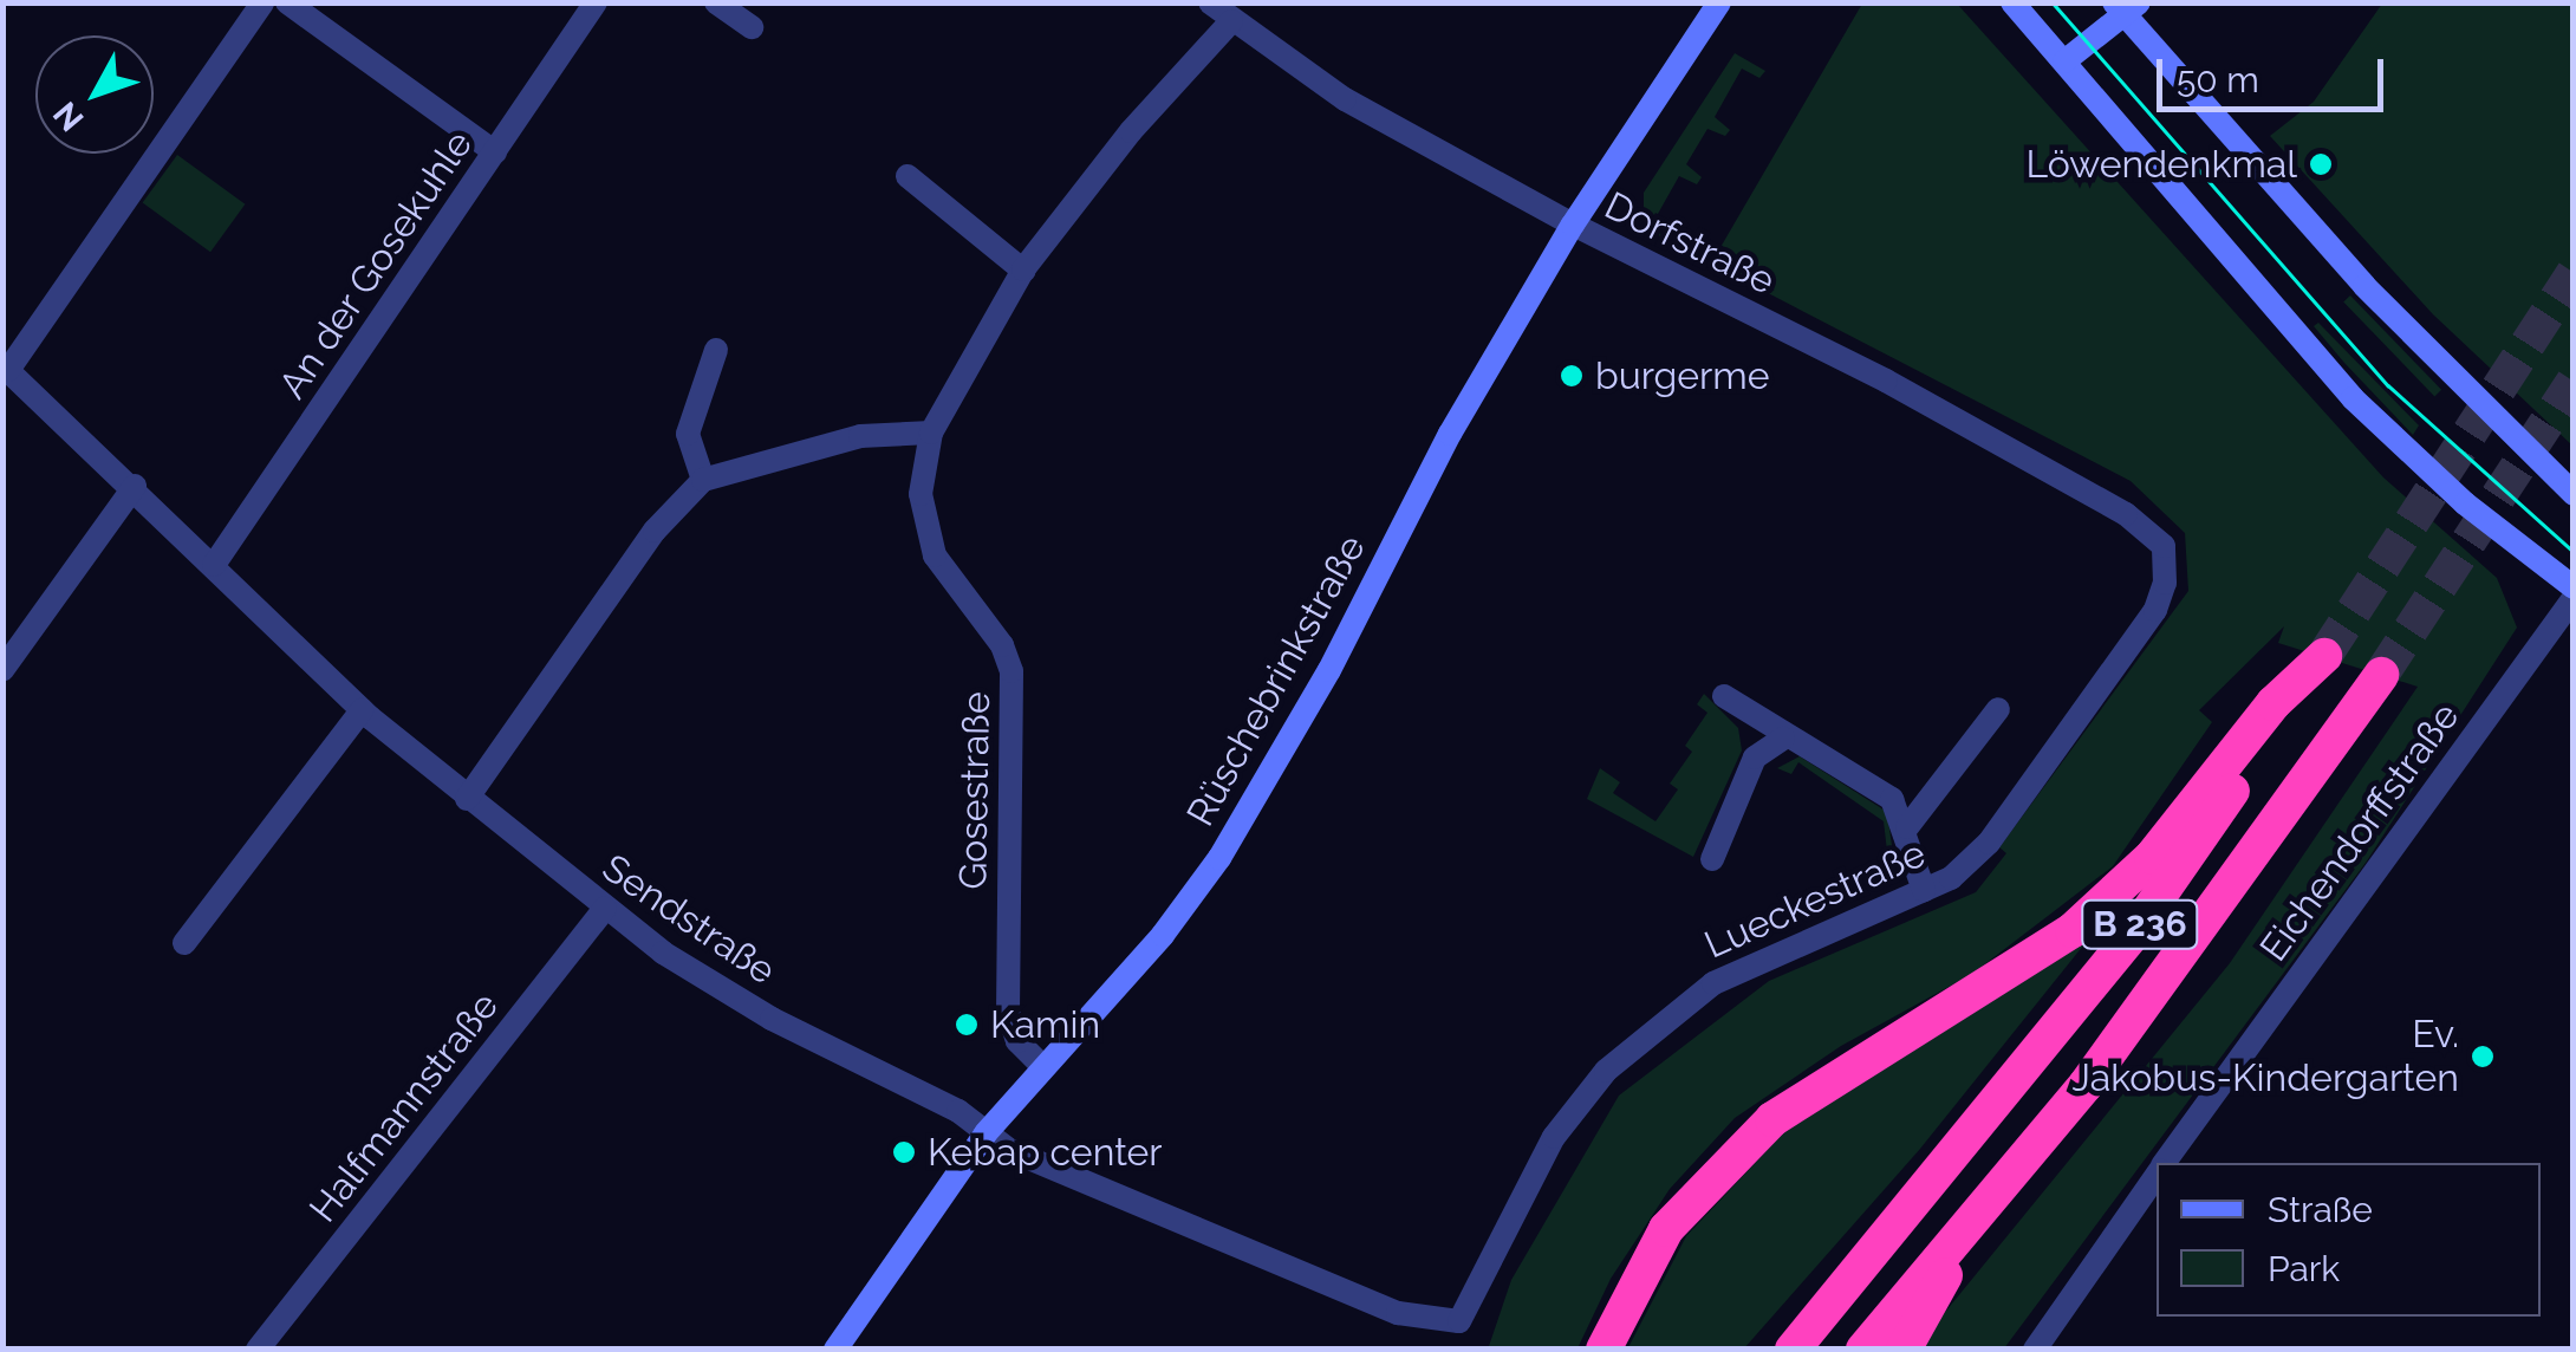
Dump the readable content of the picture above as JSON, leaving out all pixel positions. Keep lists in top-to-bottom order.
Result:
{
  "streets": {
    "highway": ["B 236"],
    "main road": ["Rüschebrinkstraße"],
    "street": [
      "Dorfstraße",
      "An der Gosekuhle",
      "Gosestraße",
      "Eichendorffstraße",
      "Lueckestraße",
      "Sendstraße",
      "Halfmannstraße"
    ]
  },
  "crossings": [
    ["Dorfstraße", "Rüschebrinkstraße"],
    ["Dorfstraße", "Gosestraße"],
    ["Dorfstraße", "Lueckestraße"],
    ["An der Gosekuhle", "Sendstraße"],
    ["Rüschebrinkstraße", "Gosestraße"],
    ["Rüschebrinkstraße", "Sendstraße"],
    ["Lueckestraße", "Sendstraße"],
    ["Sendstraße", "Halfmannstraße"]
  ],
  "places": [
    "Löwendenkmal",
    "burgerme",
    "Kamin",
    "Ev. Jakobus-Kindergarten",
    "Kebap center"
  ],
  "legend": ["Straße", "Park"],
  "scale_bar": "50 m",
  "north": "bottom left"
}
